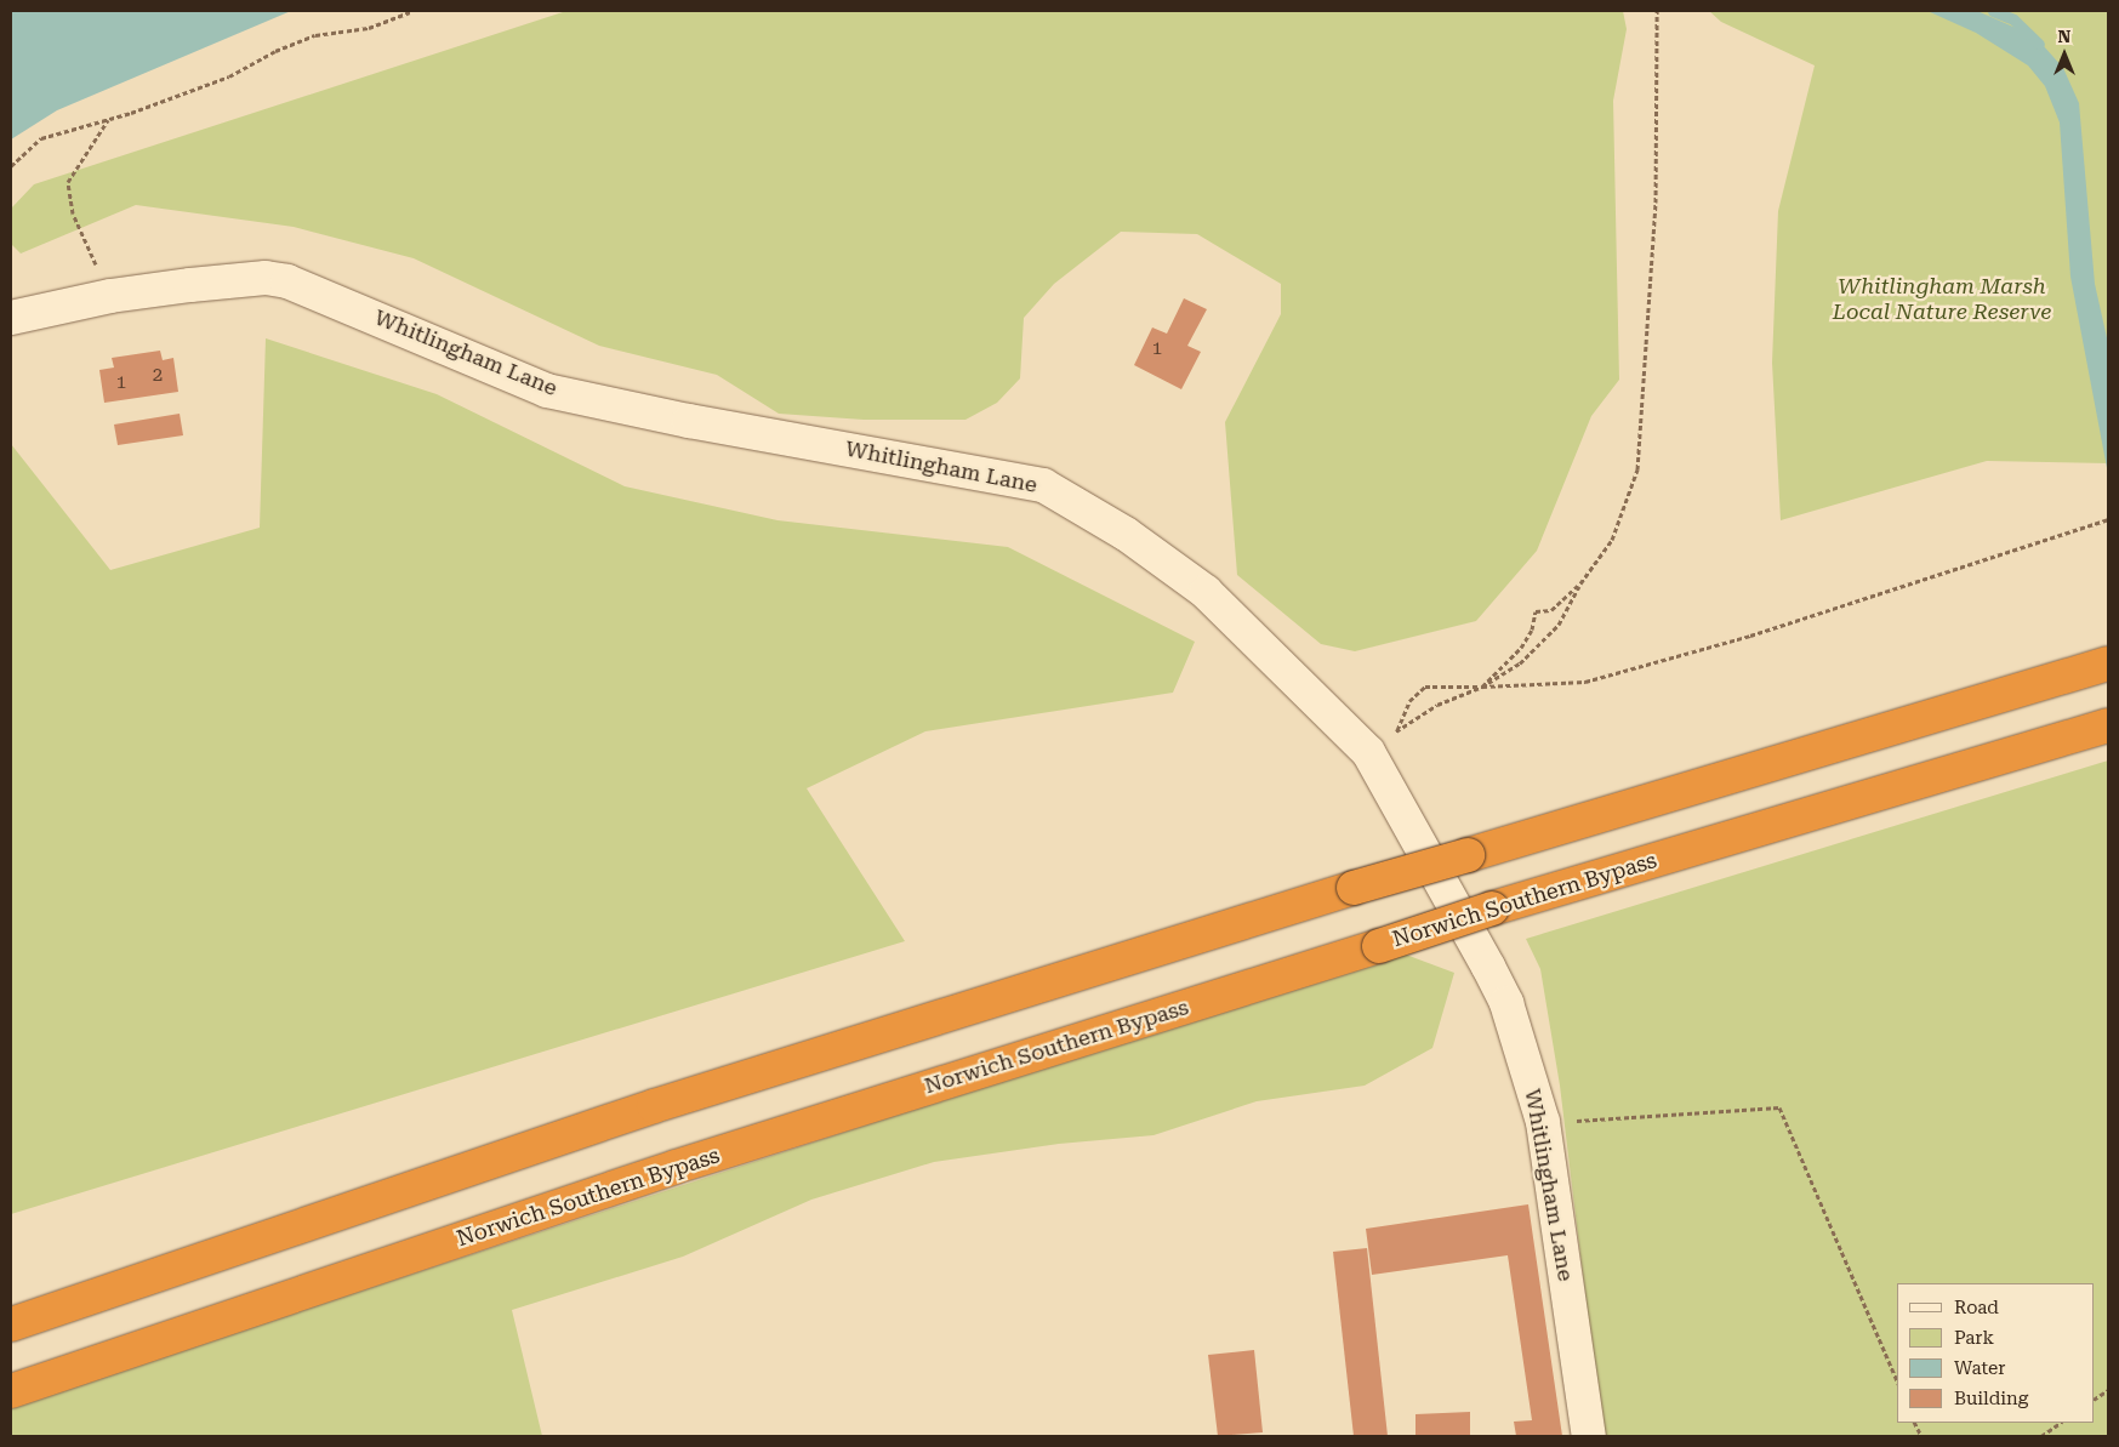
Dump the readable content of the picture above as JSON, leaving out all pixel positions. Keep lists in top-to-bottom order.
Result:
{
  "streets": {
    "highway": ["Norwich Southern Bypass"],
    "street": ["Whitlingham Lane"]
  },
  "parks": ["Whitlingham Marsh Local Nature Reserve"],
  "house_numbers": ["1", "2", "1"],
  "legend": [
    "Road",
    "Park",
    "Water",
    "Building"
  ],
  "north": "top"
}
